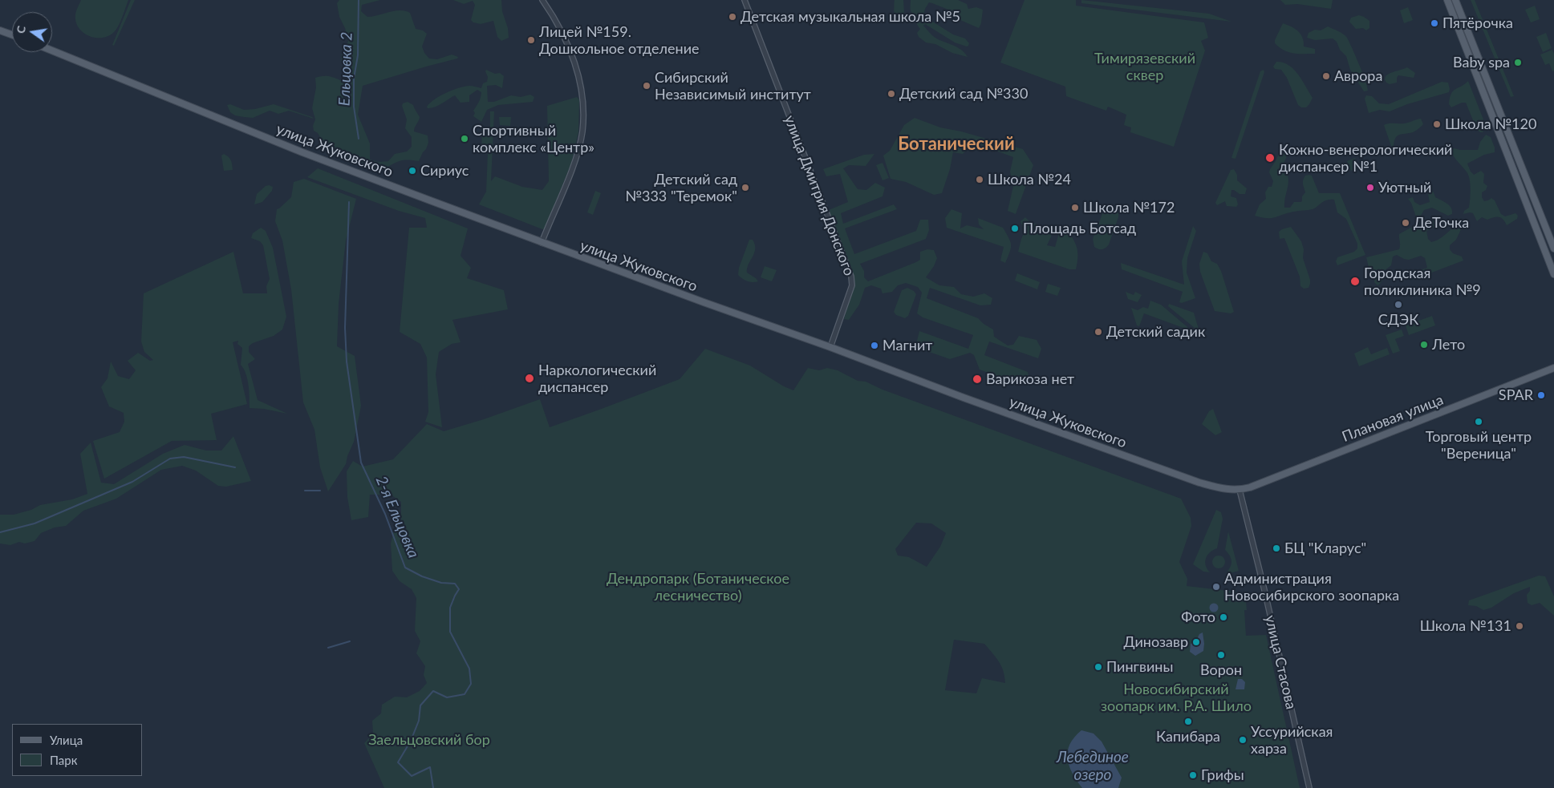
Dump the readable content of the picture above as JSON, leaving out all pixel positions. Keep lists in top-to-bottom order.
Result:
{
  "streets": {
    "main road": ["улица Жуковского", "Плановая улица"],
    "street": ["улица Дмитрия Донского", "улица Стасова"]
  },
  "crossings": [
    ["улица Жуковского", "улица Дмитрия Донского"],
    ["улица Жуковского", "Плановая улица"],
    ["улица Жуковского", "улица Стасова"],
    ["Плановая улица", "улица Стасова"]
  ],
  "districts": ["Ботанический"],
  "water": ["Ельцовка 2", "2-я Ельцовка", "Лебединое озеро"],
  "parks": [
    "Тимирязевский сквер",
    "Дендропарк (Ботаническое лесничество)",
    "Новосибирский зоопарк им. Р.А. Шило",
    "Заельцовский бор"
  ],
  "places": [
    "Детская музыкальная школа №5",
    "Пятёрочка",
    "Лицей №159. Дошкольное отделение",
    "Baby spa",
    "Аврора",
    "Сибирский Независимый институт",
    "Детский сад №330",
    "Школа №120",
    "Спортивный комплекс «Центр»",
    "Кожно-венерологический диспансер №1",
    "Сириус",
    "Школа №24",
    "Детский сад №333 \"Теремок\"",
    "Уютный",
    "Школа №172",
    "ДеТочка",
    "Площадь Ботсад",
    "Городская поликлиника №9",
    "СДЭК",
    "Детский садик",
    "Лето",
    "Магнит",
    "Наркологический диспансер",
    "Варикоза нет",
    "SPAR",
    "Торговый центр \"Вереница\"",
    "БЦ \"Кларус\"",
    "Администрация Новосибирского зоопарка",
    "Фото",
    "Школа №131",
    "Динозавр",
    "Ворон",
    "Пингвины",
    "Капибара",
    "Уссурийская харза",
    "Грифы"
  ],
  "legend": ["Улица", "Парк"],
  "north": "left"
}
